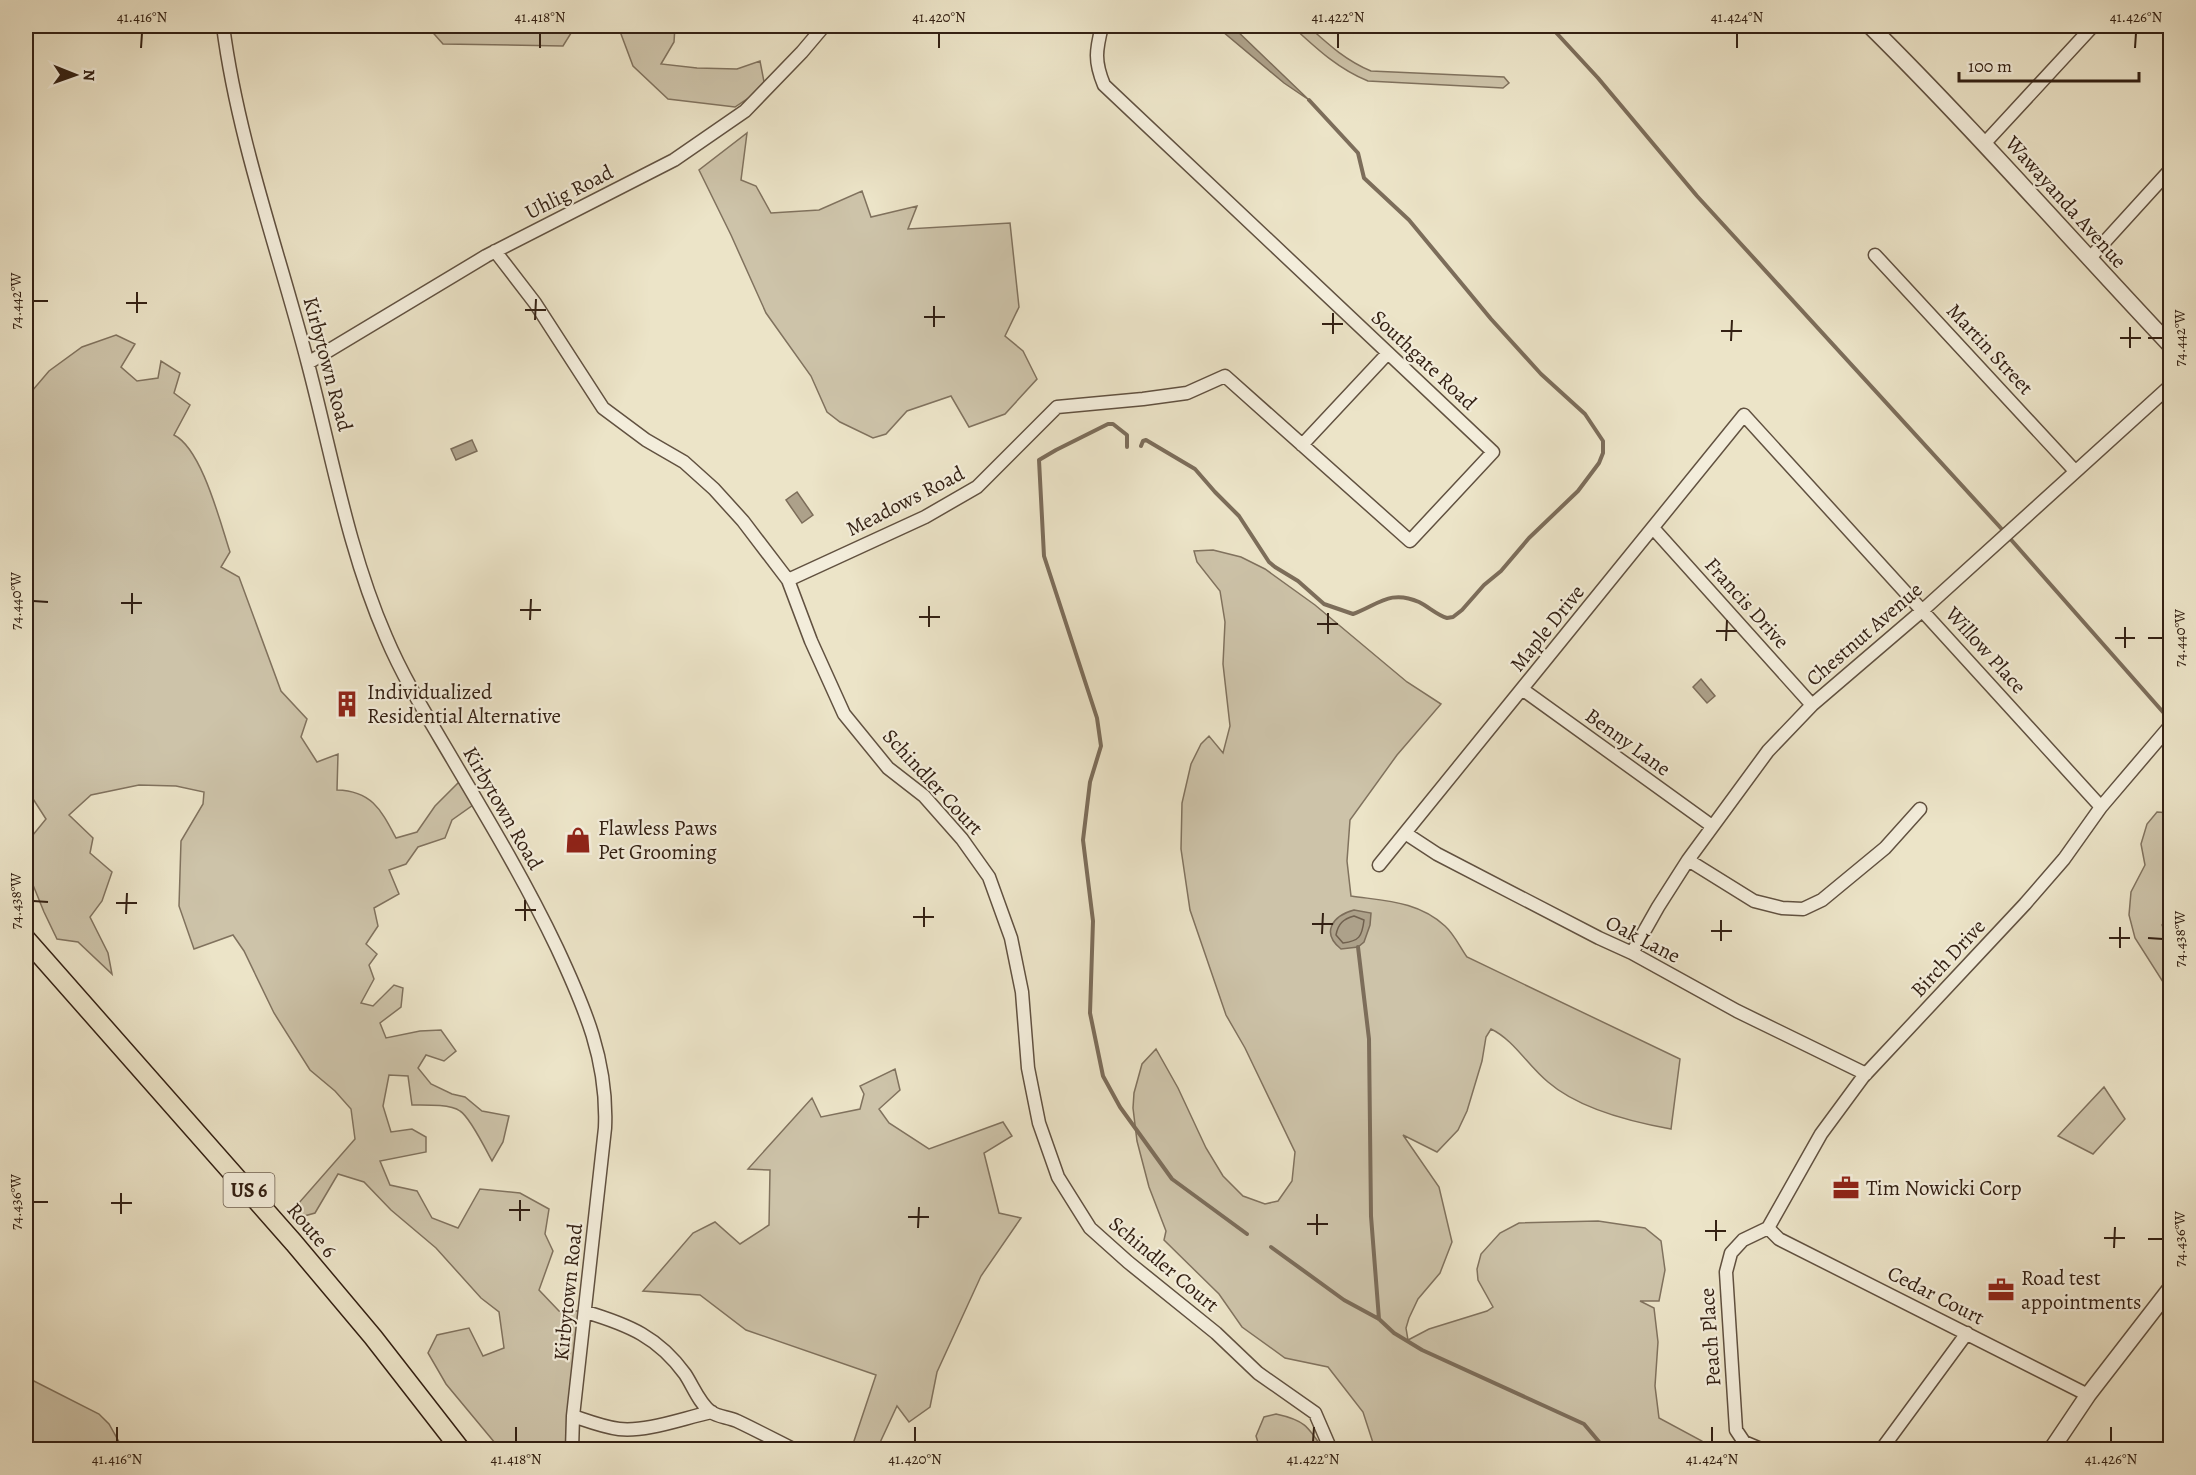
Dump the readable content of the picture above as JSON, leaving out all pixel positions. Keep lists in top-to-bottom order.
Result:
{
  "streets": {
    "main road": ["US 6", "Route 6"],
    "street": [
      "Uhlig Road",
      "Wawayanda Avenue",
      "Martin Street",
      "Southgate Road",
      "Kirbytown Road",
      "Meadows Road",
      "Francis Drive",
      "Maple Drive",
      "Chestnut Avenue",
      "Willow Place",
      "Benny Lane",
      "Schindler Court",
      "Oak Lane",
      "Birch Drive",
      "Cedar Court",
      "Peach Place"
    ]
  },
  "crossings": [
    ["Uhlig Road", "Kirbytown Road"],
    ["Uhlig Road", "Schindler Court"],
    ["Martin Street", "Chestnut Avenue"],
    ["Southgate Road", "Meadows Road"],
    ["Meadows Road", "Schindler Court"],
    ["Francis Drive", "Maple Drive"],
    ["Francis Drive", "Chestnut Avenue"],
    ["Maple Drive", "Willow Place"],
    ["Maple Drive", "Benny Lane"],
    ["Maple Drive", "Oak Lane"],
    ["Chestnut Avenue", "Willow Place"],
    ["Chestnut Avenue", "Benny Lane"],
    ["Chestnut Avenue", "Oak Lane"],
    ["Willow Place", "Birch Drive"],
    ["Oak Lane", "Birch Drive"],
    ["Birch Drive", "Cedar Court"],
    ["Birch Drive", "Peach Place"],
    ["Cedar Court", "Peach Place"]
  ],
  "places": {
    "building": ["Individualized Residential Alternative"],
    "shop": ["Flawless Paws Pet Grooming"],
    "office": ["Tim Nowicki Corp", "Road test appointments"]
  },
  "scale_bar": "100 m",
  "north": "right",
  "coordinates": [
    "41.416°N",
    "41.418°N",
    "41.420°N",
    "41.422°N",
    "41.424°N",
    "41.426°N",
    "74.442°W",
    "74.440°W",
    "74.438°W",
    "74.436°W"
  ]
}
